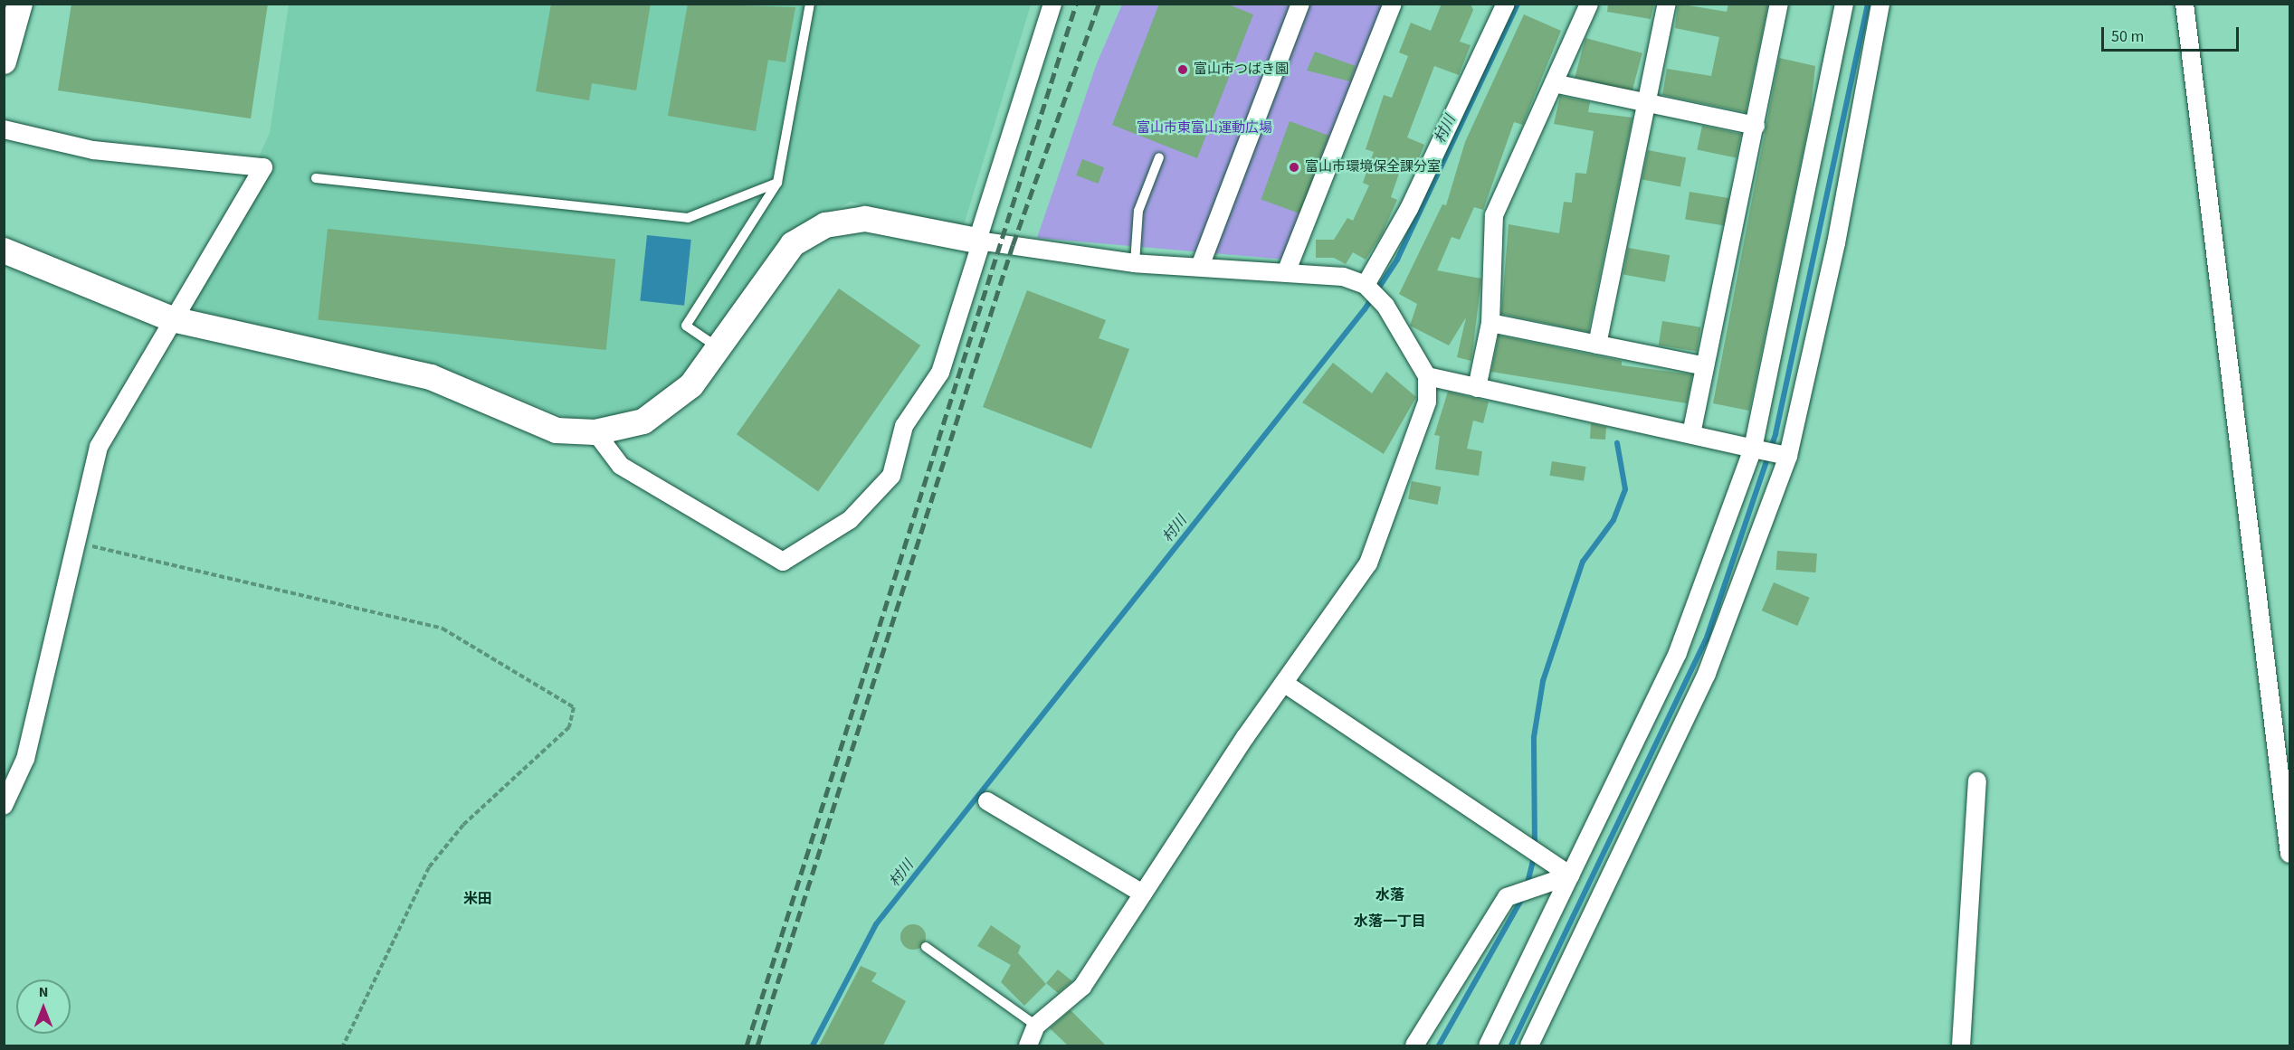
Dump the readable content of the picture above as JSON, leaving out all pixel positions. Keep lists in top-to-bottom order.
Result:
{
  "districts": ["水落", "米田", "水落一丁目"],
  "water": ["村川"],
  "parks": ["富山市東富山運動広場"],
  "places": ["富山市つばき園", "富山市環境保全課分室"],
  "scale_bar": "50 m",
  "north": "top"
}
